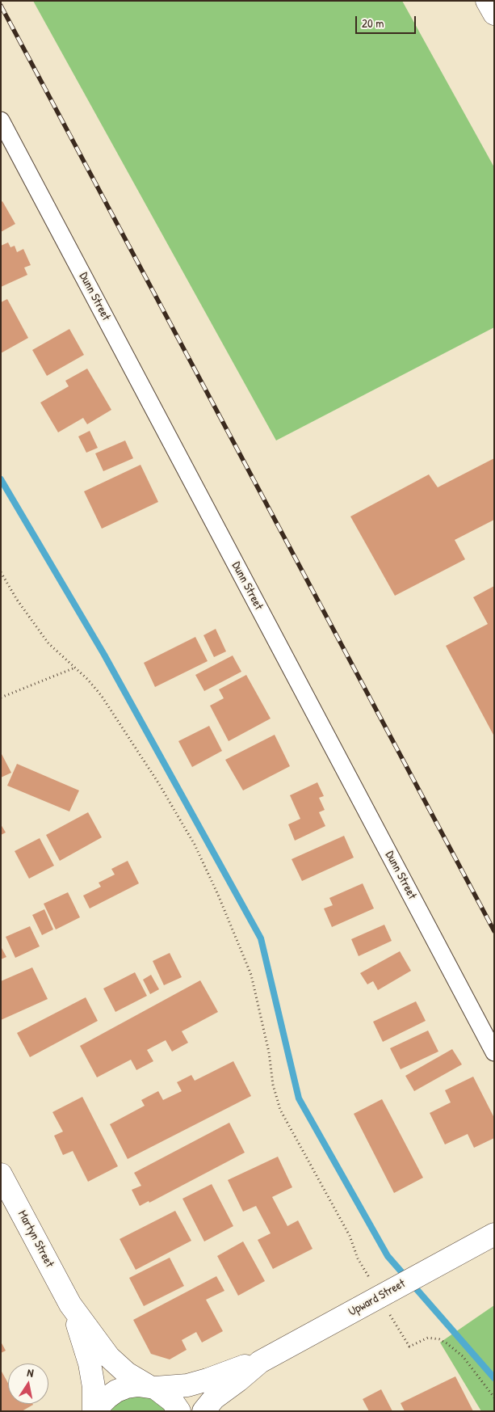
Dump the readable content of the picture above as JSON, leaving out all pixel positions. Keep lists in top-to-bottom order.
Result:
{
  "streets": {
    "street": ["Dunn Street", "Martyn Street", "Upward Street"]
  },
  "crossings": [
    ["Martyn Street", "Upward Street"]
  ],
  "scale_bar": "20 m",
  "north": "top"
}
